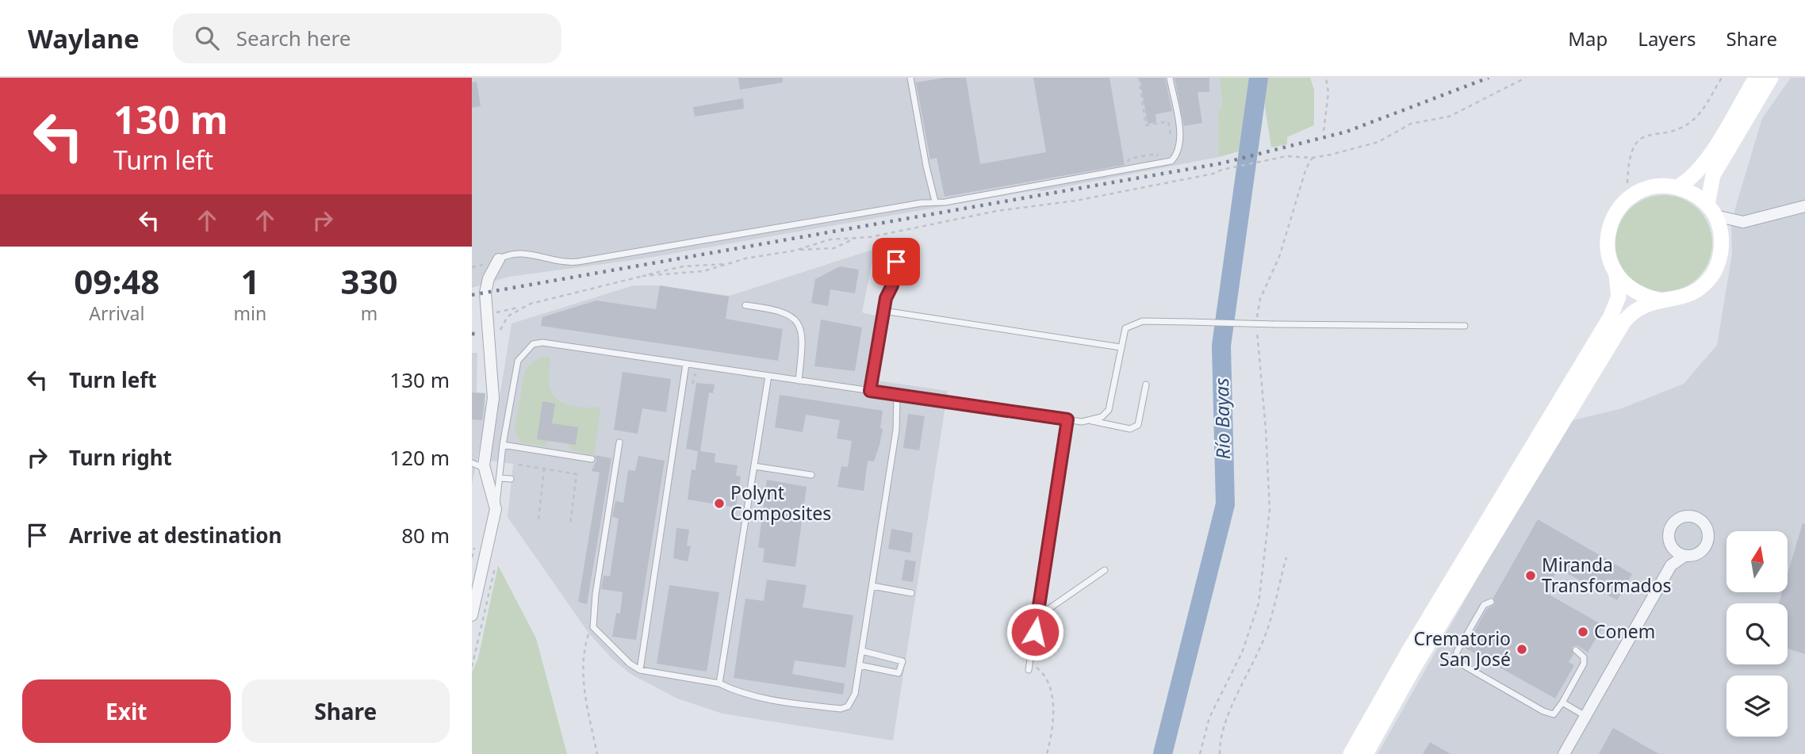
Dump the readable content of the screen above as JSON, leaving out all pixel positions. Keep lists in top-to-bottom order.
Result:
{
  "water": ["Río Bayas"],
  "places": [
    "Polynt Composites",
    "Miranda Transformados",
    "Conem",
    "Crematorio San José"
  ],
  "north": "top",
  "page": {
    "header": "Waylane",
    "search": "Search here",
    "nav": ["Map", "Layers", "Share"],
    "turn": ["130 m", "Turn left"],
    "eta": [
      "09:48",
      "Arrival",
      "1",
      "min",
      "330",
      "m"
    ],
    "list": [
      {
        "name": "Turn left",
        "value": "130 m"
      },
      {
        "name": "Turn right",
        "value": "120 m"
      },
      {
        "name": "Arrive at destination",
        "value": "80 m"
      }
    ],
    "buttons": ["Exit", "Share"]
  }
}
